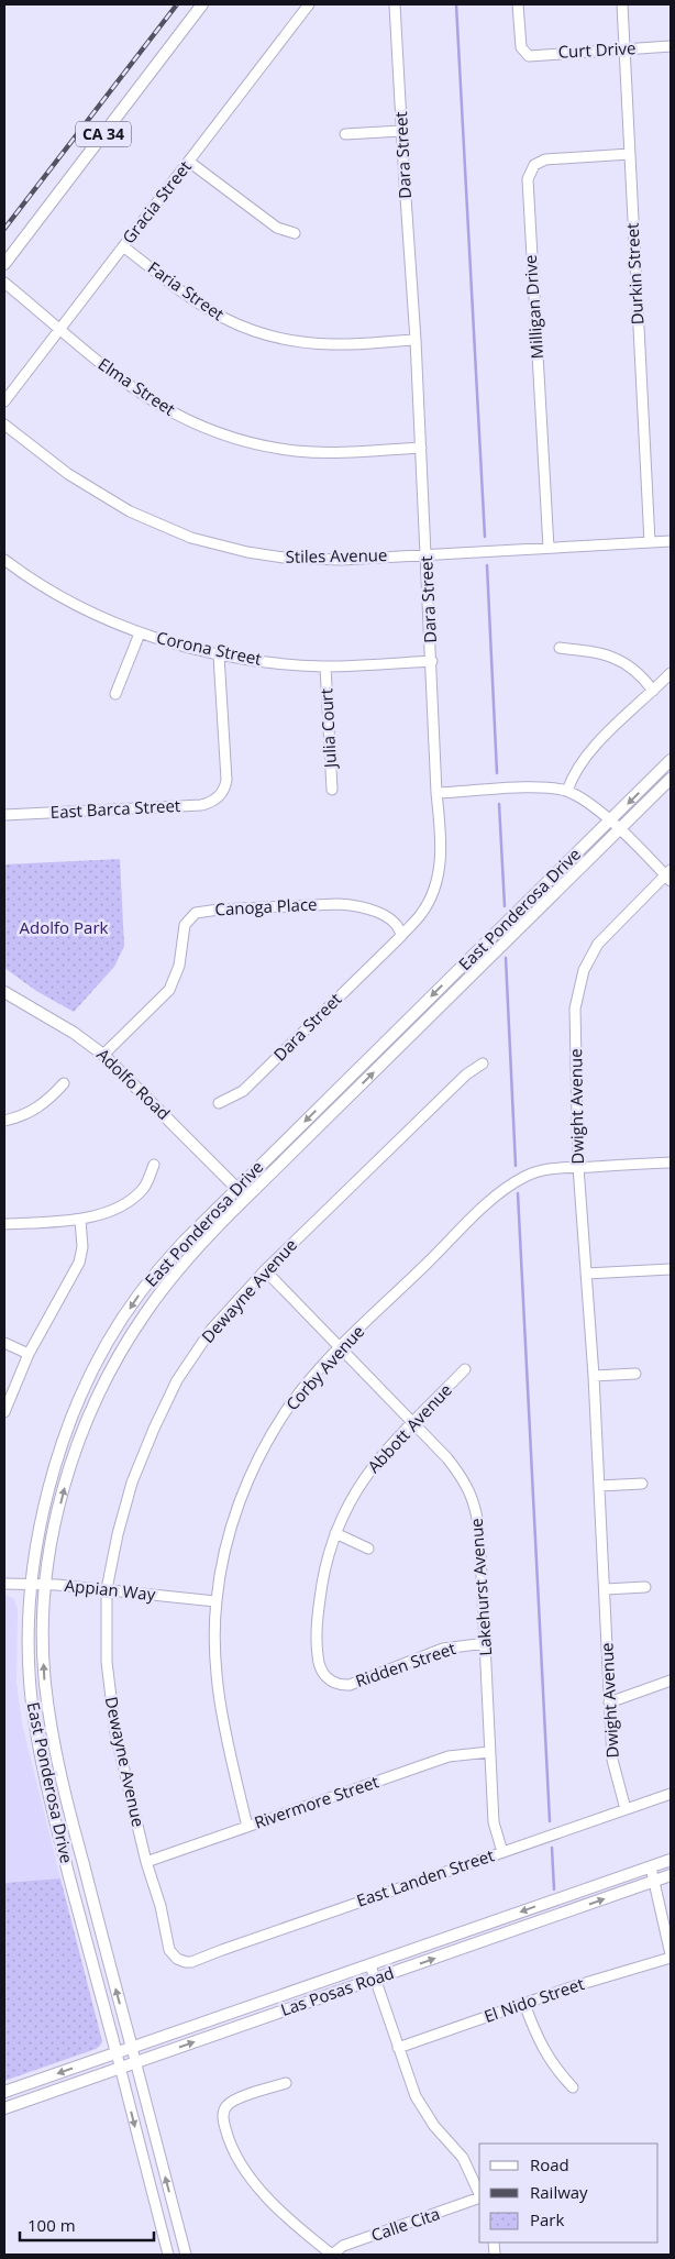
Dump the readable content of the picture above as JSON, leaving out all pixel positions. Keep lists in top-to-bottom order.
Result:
{
  "streets": {
    "main road": [
      "CA 34",
      "East Ponderosa Drive",
      "Adolfo Road",
      "Las Posas Road"
    ],
    "street": [
      "Curt Drive",
      "Dara Street",
      "Gracia Street",
      "Durkin Street",
      "Faria Street",
      "Milligan Drive",
      "Elma Street",
      "Stiles Avenue",
      "Corona Street",
      "Julia Court",
      "East Barca Street",
      "Canoga Place",
      "Dwight Avenue",
      "Dewayne Avenue",
      "Corby Avenue",
      "Abbott Avenue",
      "Lakehurst Avenue",
      "Appian Way",
      "Ridden Street",
      "Rivermore Street",
      "East Landen Street",
      "El Nido Street",
      "Calle Cita"
    ]
  },
  "crossings": [
    ["Curt Drive", "Durkin Street"],
    ["Dara Street", "Faria Street"],
    ["Dara Street", "Elma Street"],
    ["Dara Street", "Stiles Avenue"],
    ["Dara Street", "Corona Street"],
    ["Dara Street", "Canoga Place"],
    ["Gracia Street", "Faria Street"],
    ["Gracia Street", "Elma Street"],
    ["Durkin Street", "Milligan Drive"],
    ["Durkin Street", "Stiles Avenue"],
    ["Milligan Drive", "Stiles Avenue"],
    ["Corona Street", "Julia Court"],
    ["Corona Street", "East Barca Street"],
    ["Canoga Place", "Adolfo Road"],
    ["East Ponderosa Drive", "Adolfo Road"],
    ["East Ponderosa Drive", "Appian Way"],
    ["East Ponderosa Drive", "Las Posas Road"],
    ["Dwight Avenue", "Corby Avenue"],
    ["Dwight Avenue", "East Landen Street"],
    ["Dewayne Avenue", "Lakehurst Avenue"],
    ["Dewayne Avenue", "Appian Way"],
    ["Dewayne Avenue", "Rivermore Street"],
    ["Dewayne Avenue", "East Landen Street"],
    ["Corby Avenue", "Lakehurst Avenue"],
    ["Corby Avenue", "Appian Way"],
    ["Corby Avenue", "Rivermore Street"],
    ["Abbott Avenue", "Lakehurst Avenue"],
    ["Abbott Avenue", "Ridden Street"],
    ["Lakehurst Avenue", "Ridden Street"],
    ["Lakehurst Avenue", "Rivermore Street"],
    ["Lakehurst Avenue", "East Landen Street"]
  ],
  "parks": ["Adolfo Park"],
  "legend": ["Road", "Railway", "Park"],
  "scale_bar": "100 m"
}
